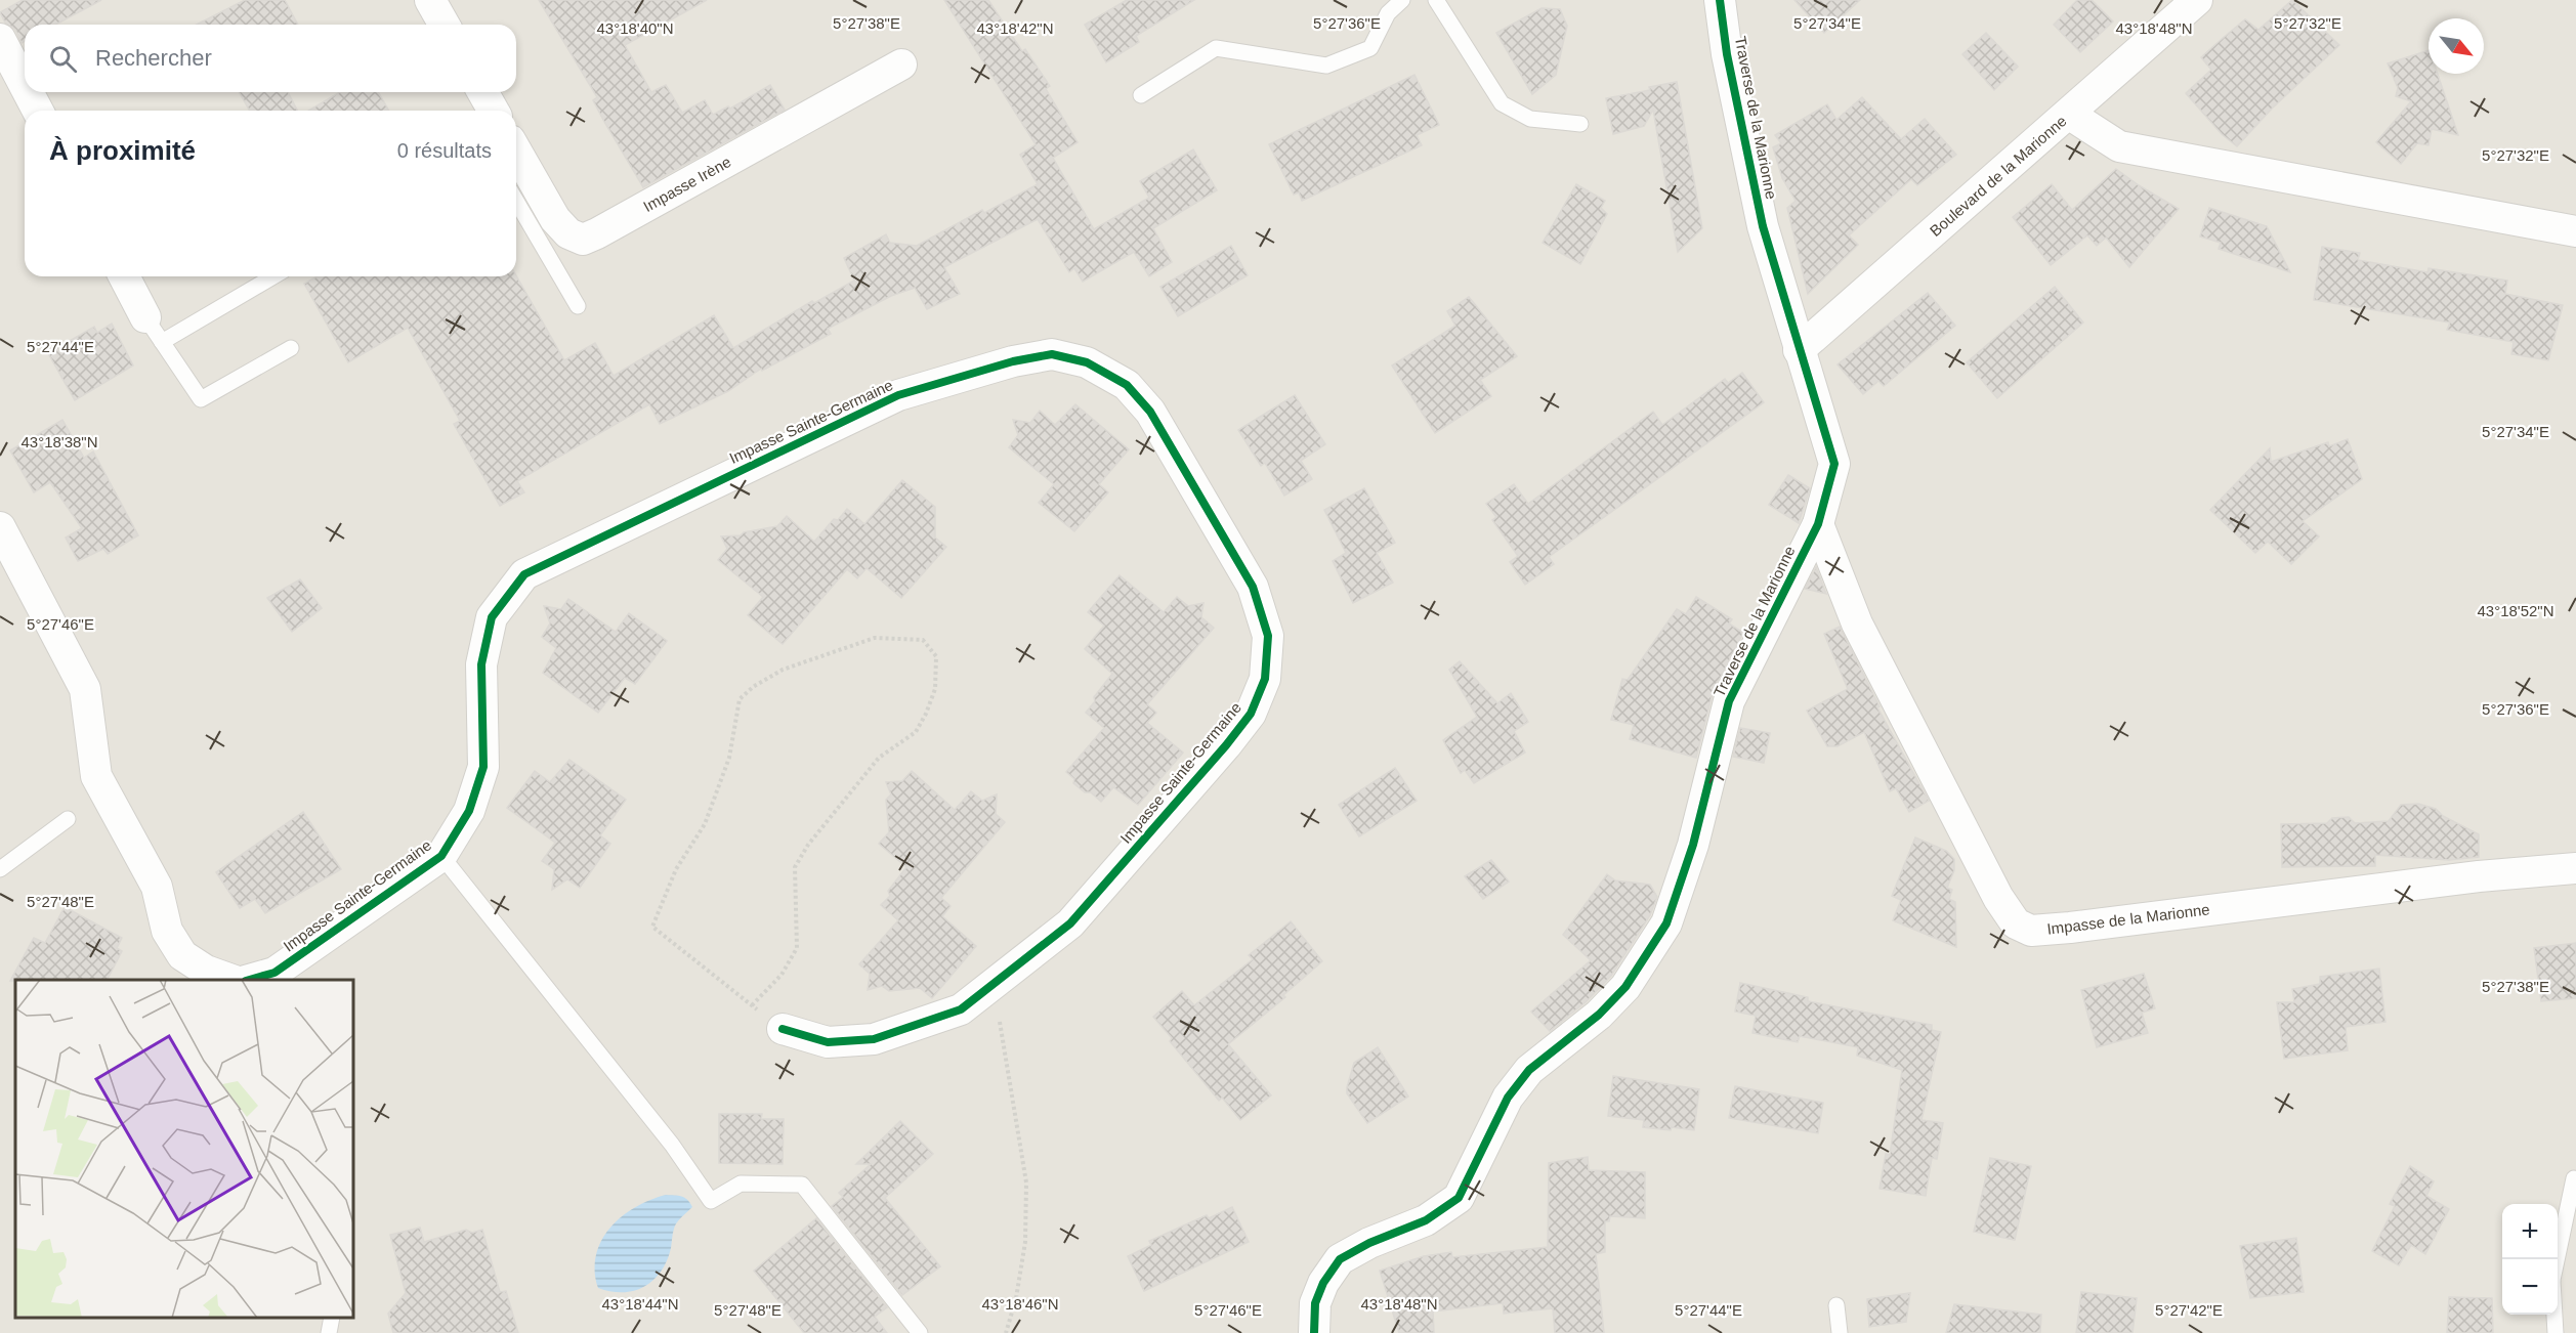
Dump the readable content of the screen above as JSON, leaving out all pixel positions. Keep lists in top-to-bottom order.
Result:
{
  "streets": {
    "street": [
      "Traverse de la Marionne",
      "Boulevard de la Marionne",
      "Impasse Irène",
      "Impasse Sainte-Germaine",
      "Impasse de la Marionne"
    ]
  },
  "crossings": [
    ["Traverse de la Marionne", "Boulevard de la Marionne"],
    ["Traverse de la Marionne", "Impasse de la Marionne"]
  ],
  "north": "bottom right",
  "page": {
    "search": "Rechercher",
    "heading": ["À proximité", "0 résultats"],
    "map_buttons": ["+", "−"]
  },
  "coordinates": [
    "5°27'38\"E",
    "5°27'36\"E",
    "5°27'34\"E",
    "5°27'32\"E",
    "43°18'40\"N",
    "43°18'42\"N",
    "43°18'48\"N",
    "5°27'44\"E",
    "43°18'38\"N",
    "43°18'52\"N",
    "5°27'46\"E",
    "5°27'48\"E",
    "43°18'44\"N",
    "43°18'46\"N",
    "5°27'42\"E"
  ]
}
